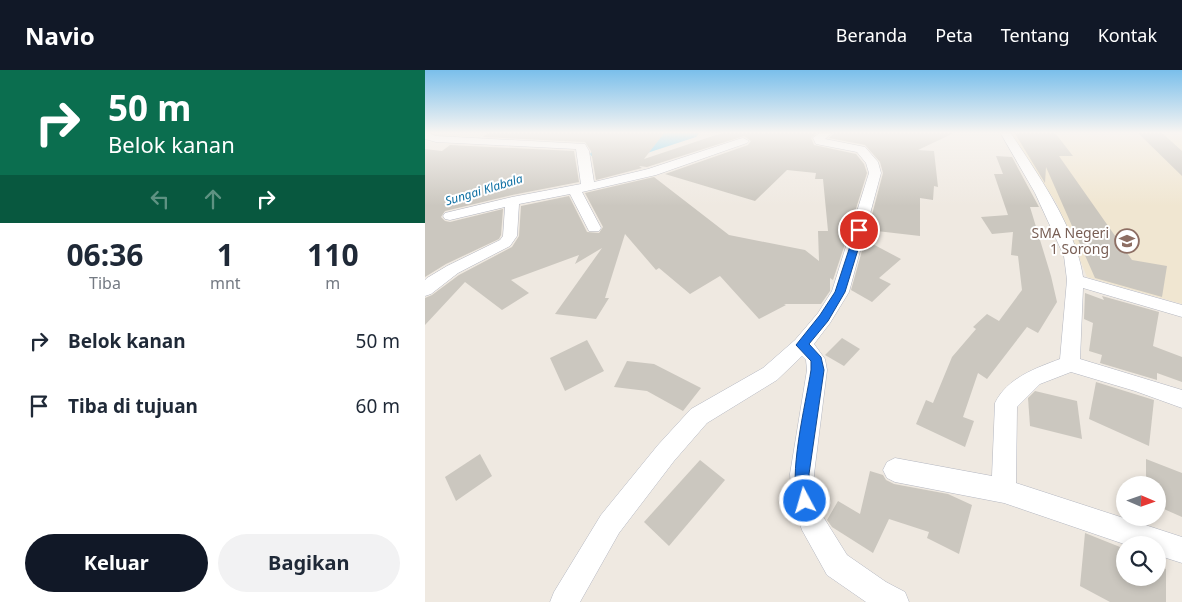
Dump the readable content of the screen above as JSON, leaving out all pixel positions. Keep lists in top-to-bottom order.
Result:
{
  "water": ["Sungai Klabala"],
  "places": {
    "school or university": ["SMA Negeri 1 Sorong"]
  },
  "north": "right",
  "page": {
    "header": "Navio",
    "nav": [
      "Beranda",
      "Peta",
      "Tentang",
      "Kontak"
    ],
    "turn": ["50 m", "Belok kanan"],
    "eta": [
      "06:36",
      "Tiba",
      "1",
      "mnt",
      "110",
      "m"
    ],
    "list": [
      {
        "name": "Belok kanan",
        "value": "50 m"
      },
      {
        "name": "Tiba di tujuan",
        "value": "60 m"
      }
    ],
    "buttons": ["Keluar", "Bagikan"]
  }
}
